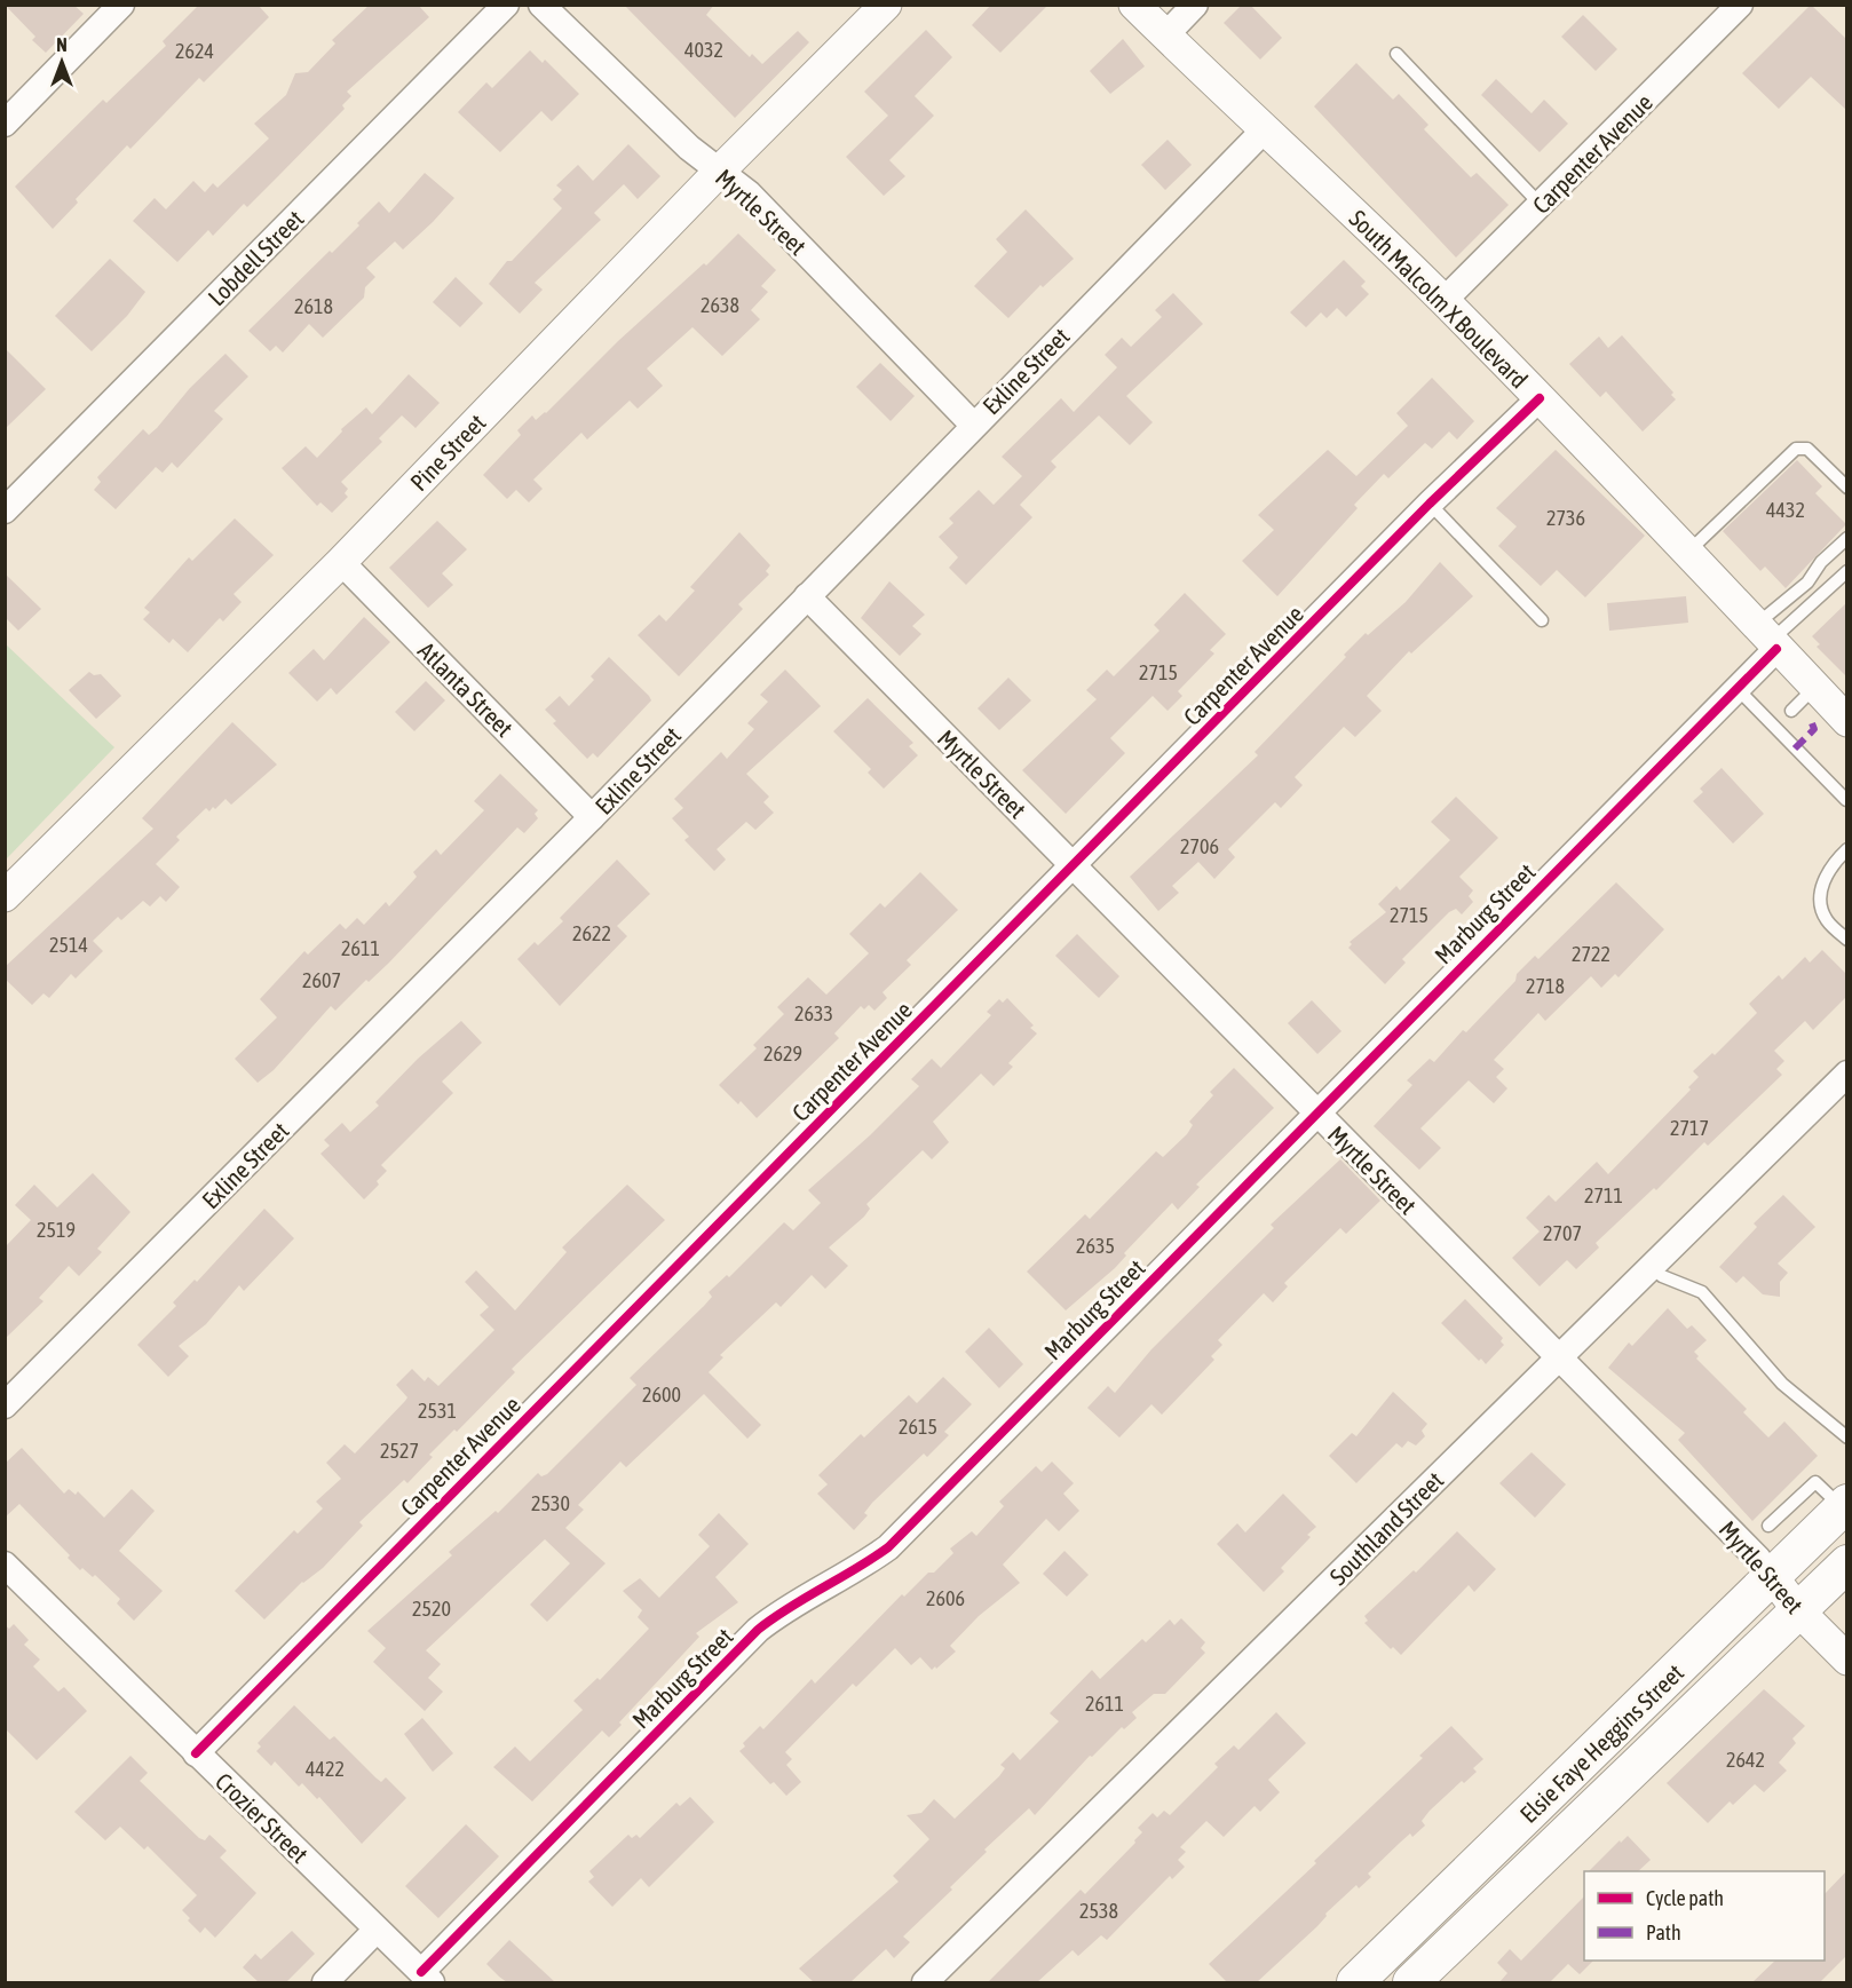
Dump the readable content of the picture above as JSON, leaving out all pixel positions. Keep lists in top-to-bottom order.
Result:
{
  "streets": {
    "main road": ["Elsie Faye Heggins Street"],
    "street": [
      "Carpenter Avenue",
      "Myrtle Street",
      "Lobdell Street",
      "South Malcolm X Boulevard",
      "Exline Street",
      "Pine Street",
      "Atlanta Street",
      "Marburg Street",
      "Southland Street",
      "Crozier Street"
    ]
  },
  "crossings": [
    ["Carpenter Avenue", "Myrtle Street"],
    ["Carpenter Avenue", "South Malcolm X Boulevard"],
    ["Carpenter Avenue", "Crozier Street"],
    ["Myrtle Street", "Exline Street"],
    ["Myrtle Street", "Pine Street"],
    ["Myrtle Street", "Marburg Street"],
    ["Myrtle Street", "Southland Street"],
    ["Myrtle Street", "Elsie Faye Heggins Street"],
    ["South Malcolm X Boulevard", "Exline Street"],
    ["South Malcolm X Boulevard", "Marburg Street"],
    ["Exline Street", "Atlanta Street"],
    ["Pine Street", "Atlanta Street"],
    ["Marburg Street", "Crozier Street"]
  ],
  "house_numbers": [
    "4032",
    "2624",
    "2638",
    "2618",
    "4432",
    "2736",
    "2715",
    "2706",
    "2715",
    "2622",
    "2514",
    "2611",
    "2722",
    "2607",
    "2718",
    "2633",
    "2629",
    "2717",
    "2711",
    "2519",
    "2707",
    "2635",
    "2600",
    "2531",
    "2615",
    "2527",
    "2530",
    "2606",
    "2520",
    "2611",
    "2642",
    "4422",
    "2538"
  ],
  "legend": ["Cycle path", "Path"],
  "north": "top"
}
